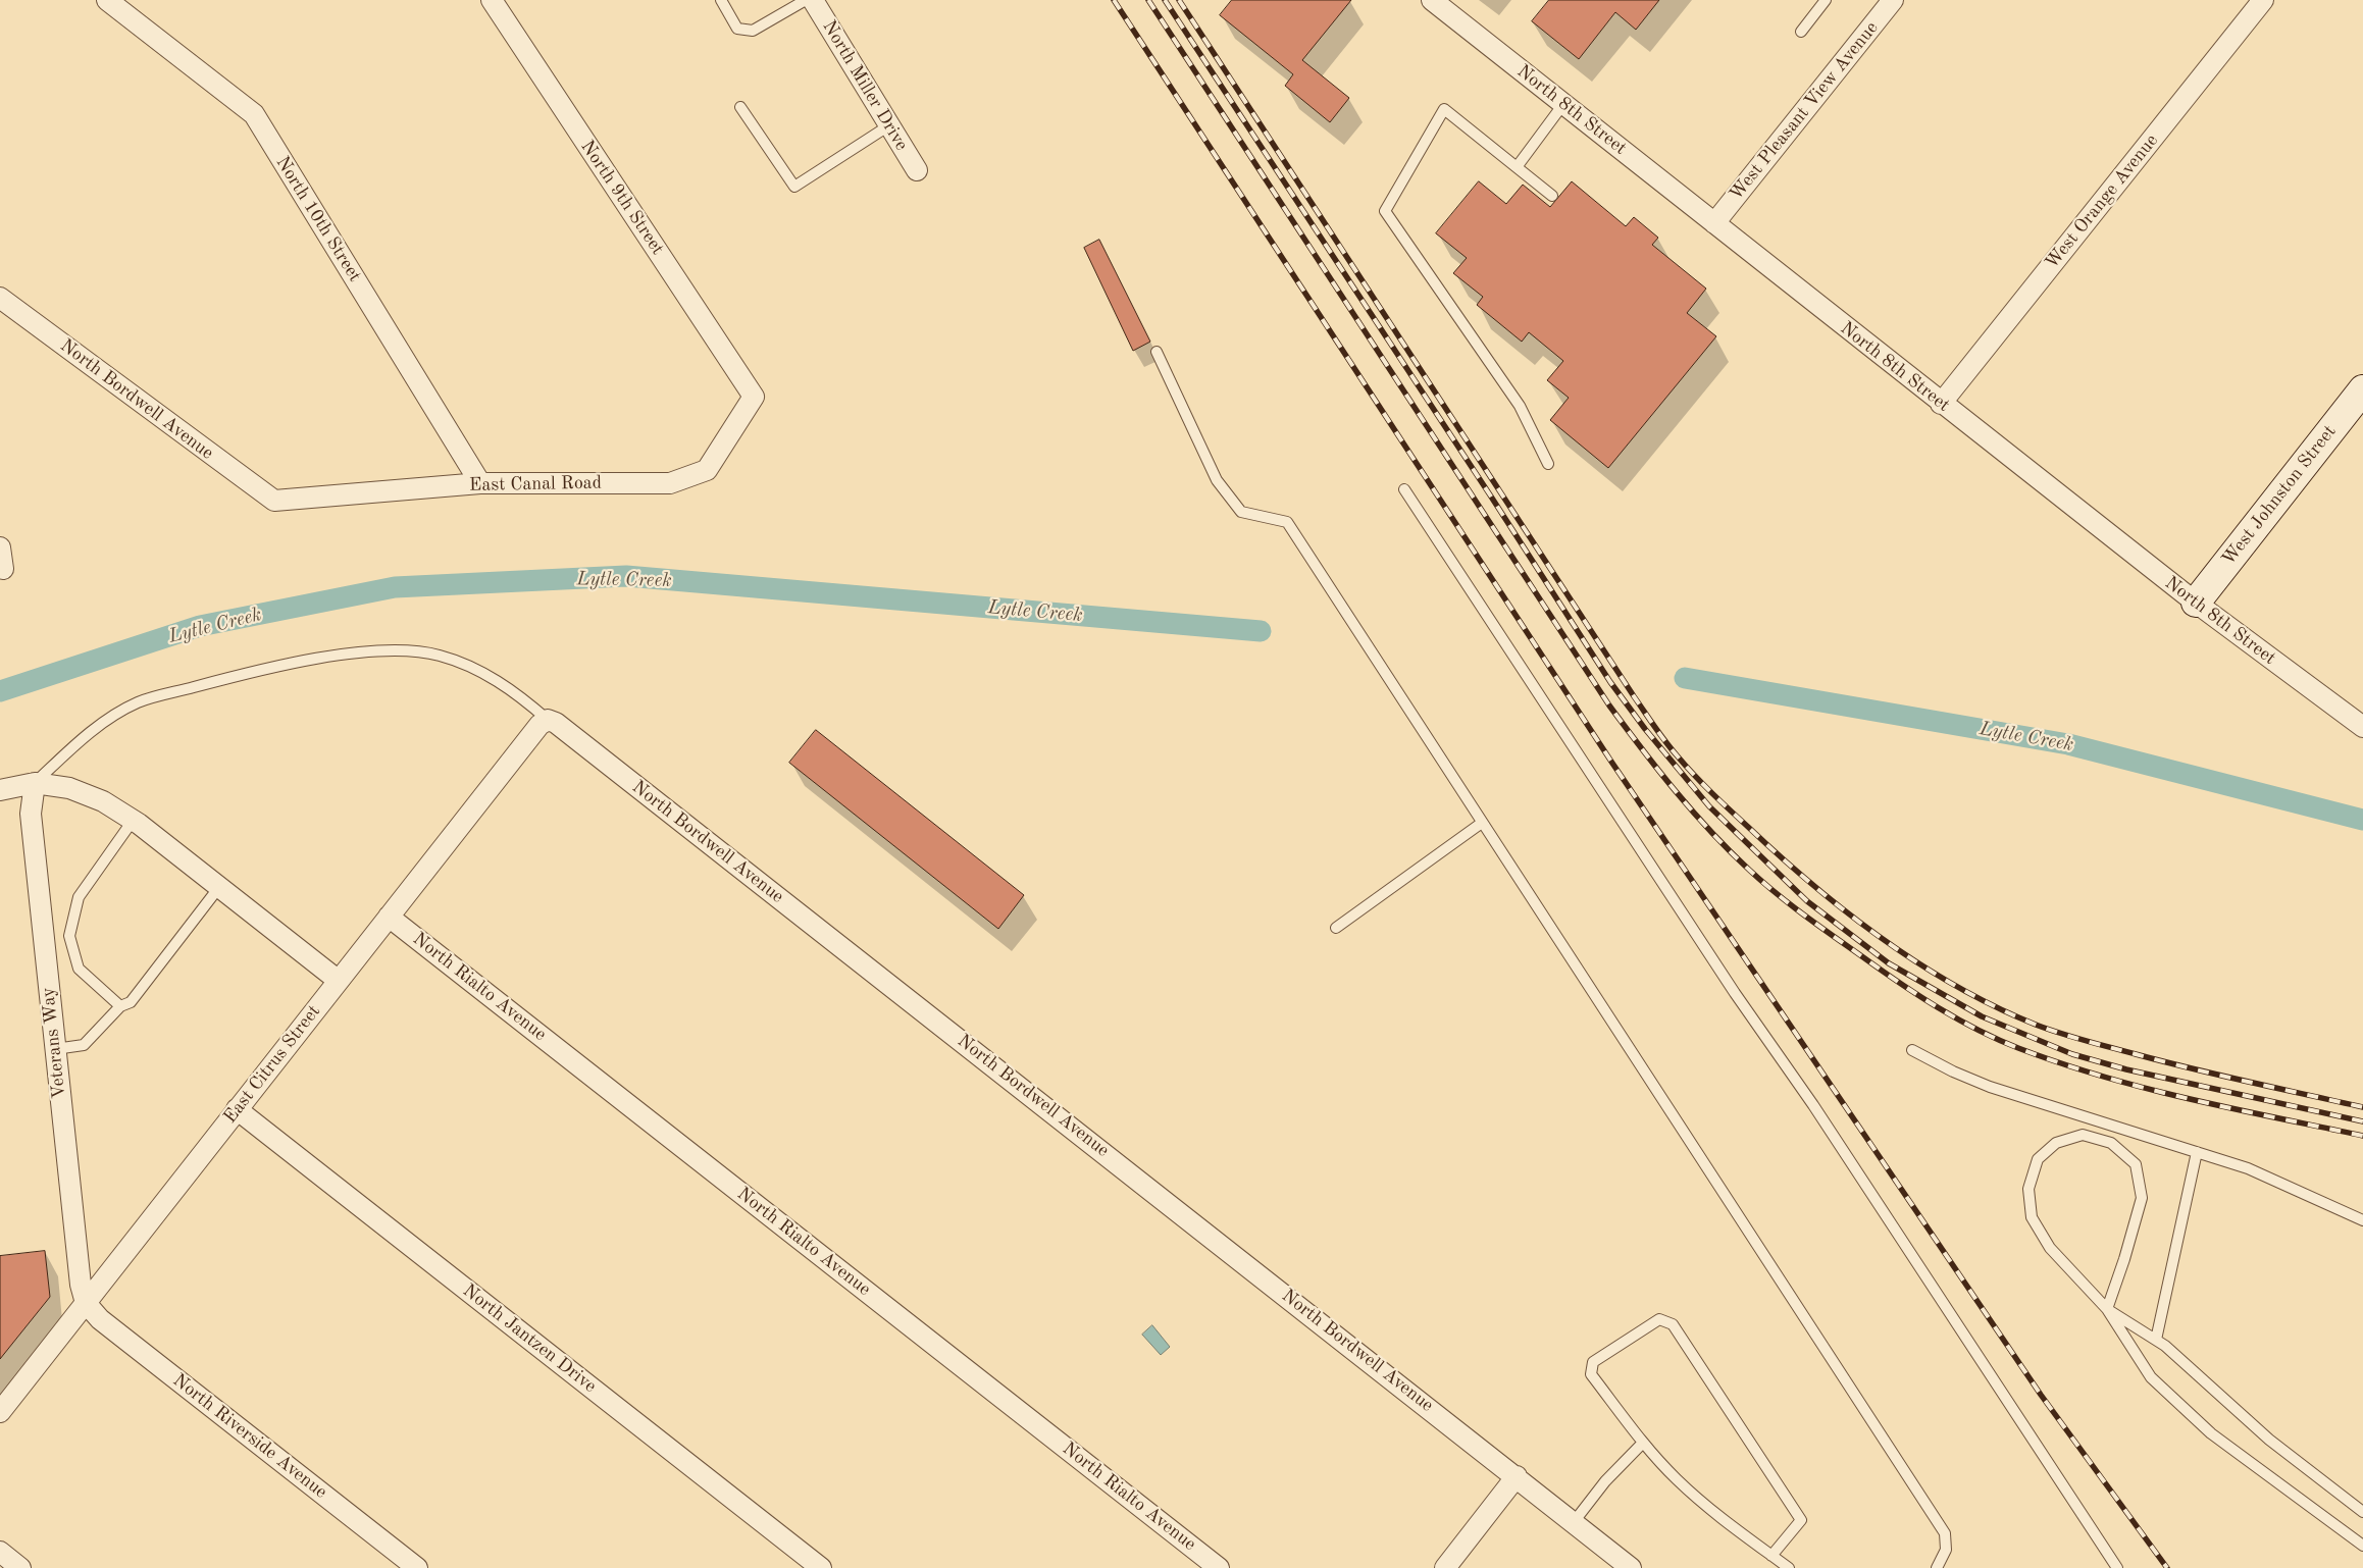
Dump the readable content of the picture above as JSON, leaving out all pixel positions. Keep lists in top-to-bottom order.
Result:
{
  "streets": {
    "street": [
      "North Miller Drive",
      "North 8th Street",
      "West Pleasant View Avenue",
      "North 9th Street",
      "West Orange Avenue",
      "North 10th Street",
      "North Bordwell Avenue",
      "East Canal Road",
      "West Johnston Street",
      "North Rialto Avenue",
      "Veterans Way",
      "East Citrus Street",
      "North Jantzen Drive",
      "North Riverside Avenue"
    ]
  },
  "crossings": [
    ["North 8th Street", "West Pleasant View Avenue"],
    ["North 8th Street", "West Orange Avenue"],
    ["North 8th Street", "West Johnston Street"],
    ["North 9th Street", "East Canal Road"],
    ["North 10th Street", "East Canal Road"],
    ["North Bordwell Avenue", "East Canal Road"],
    ["North Bordwell Avenue", "East Citrus Street"],
    ["North Rialto Avenue", "East Citrus Street"],
    ["Veterans Way", "East Citrus Street"],
    ["Veterans Way", "North Riverside Avenue"],
    ["East Citrus Street", "North Jantzen Drive"],
    ["East Citrus Street", "North Riverside Avenue"]
  ],
  "water": ["Lytle Creek"]
}
